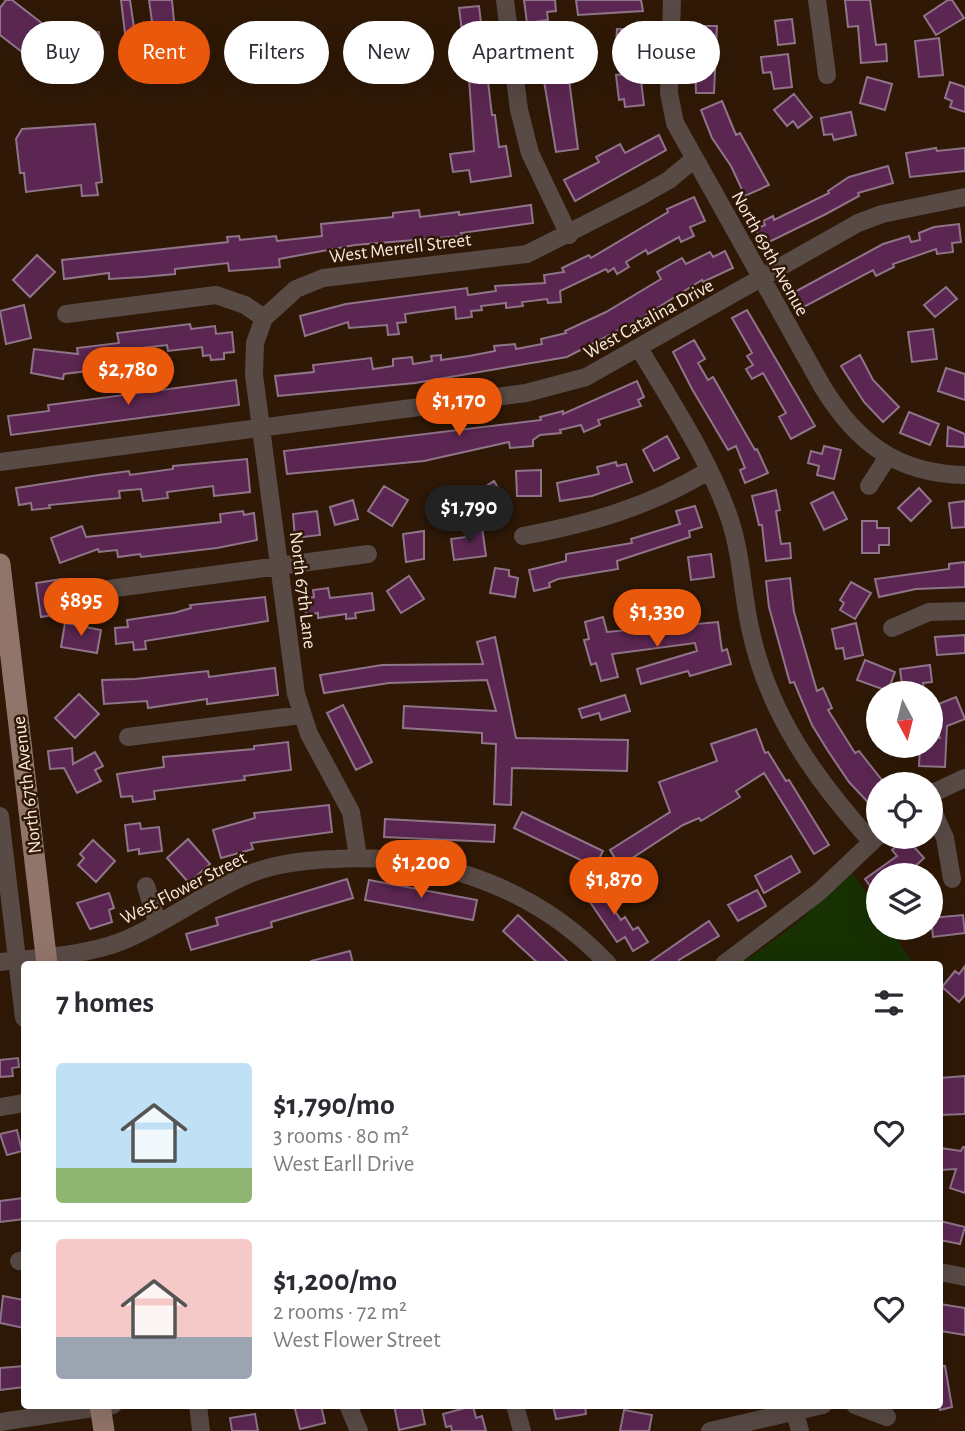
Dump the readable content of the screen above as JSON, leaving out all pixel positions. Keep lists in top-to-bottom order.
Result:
{
  "streets": {
    "main road": ["North 67th Avenue"],
    "street": [
      "West Merrell Street",
      "North 69th Avenue",
      "West Catalina Drive",
      "North 67th Lane",
      "West Flower Street"
    ]
  },
  "crossings": [
    ["West Merrell Street", "North 69th Avenue"],
    ["West Merrell Street", "North 67th Lane"],
    ["North 69th Avenue", "West Catalina Drive"],
    ["West Catalina Drive", "North 67th Lane"],
    ["North 67th Lane", "West Flower Street"],
    ["North 67th Avenue", "West Flower Street"]
  ],
  "north": "bottom",
  "page": {
    "chip": [
      "Buy",
      "Rent",
      "Filters",
      "New",
      "Apartment",
      "House"
    ],
    "price": [
      "$2,780",
      "$1,170",
      "$1,790",
      "$895",
      "$1,330",
      "$1,200",
      "$1,870"
    ],
    "heading": "7 homes",
    "list": [
      {
        "name": "$1,790/mo",
        "note": "3 rooms · 80 m² · West Earll Drive"
      },
      {
        "name": "$1,200/mo",
        "note": "2 rooms · 72 m² · West Flower Street"
      }
    ]
  }
}
